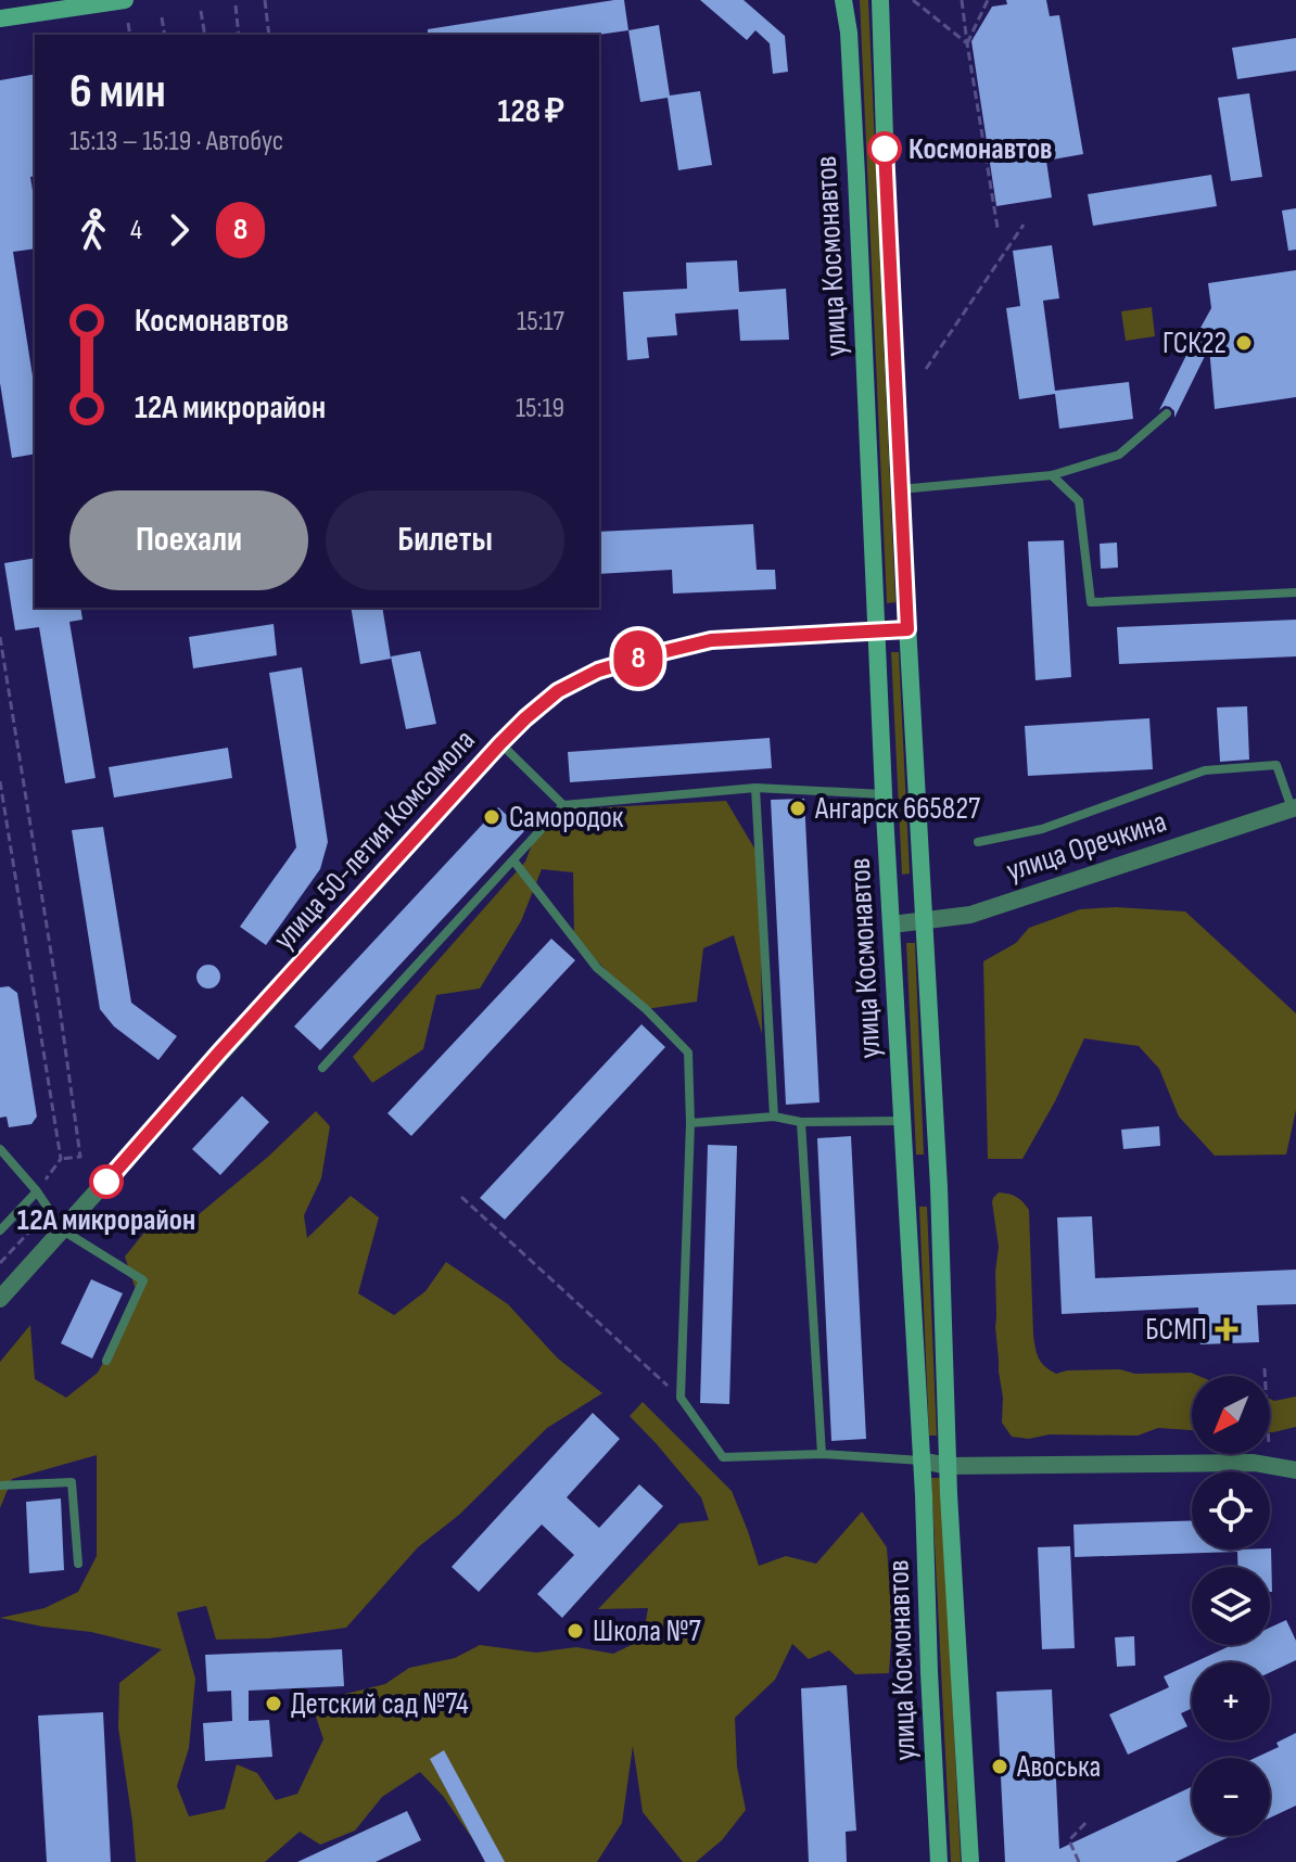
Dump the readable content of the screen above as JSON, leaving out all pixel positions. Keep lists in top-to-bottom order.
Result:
{
  "streets": {
    "street": ["улица Космонавтов", "улица 50-летия Комсомола", "улица Оречкина"]
  },
  "crossings": [
    ["улица Космонавтов", "улица 50-летия Комсомола"],
    ["улица Космонавтов", "улица Оречкина"]
  ],
  "places": {
    "other": [
      "Космонавтов",
      "ГСК22",
      "Ангарск 665827",
      "Самородок",
      "12А микрорайон",
      "Школа №7",
      "Детский сад №74",
      "Авоська"
    ],
    "health": ["БСМП"]
  },
  "lines": ["bus line 8"],
  "north": "bottom left",
  "page": {
    "on_map": "8",
    "heading": ["6 мин", "15:13 – 15:19 · Автобус", "128 ₽"],
    "legs": ["4", "8"],
    "list": [
      {
        "name": "Космонавтов",
        "value": "15:17"
      },
      {
        "name": "12А микрорайон",
        "value": "15:19"
      }
    ],
    "buttons": ["Поехали", "Билеты"],
    "map_buttons": ["+", "−"]
  }
}
